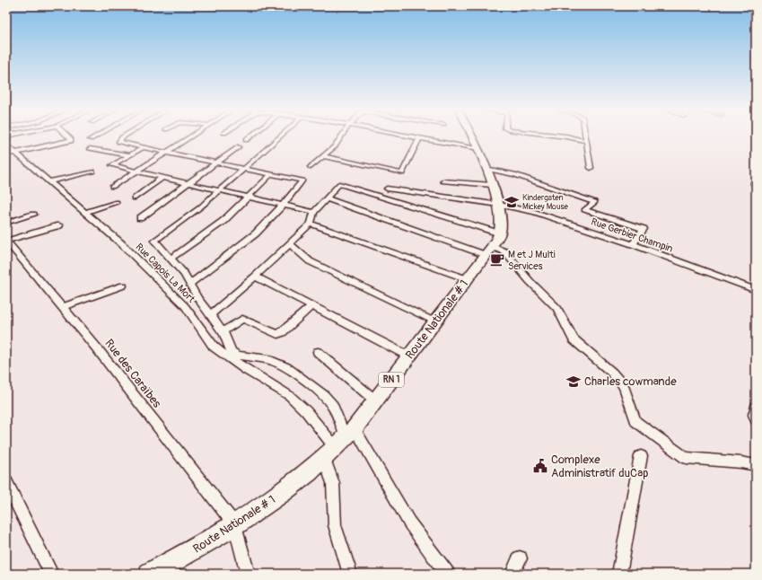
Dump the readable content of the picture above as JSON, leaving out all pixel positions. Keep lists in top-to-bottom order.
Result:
{
  "streets": {
    "main road": ["Route Nationale # 1", "RN 1"],
    "street": ["Rue Gerbier Champin", "Rue Capois La Mort", "Rue des Caraïbes"]
  },
  "crossings": [
    ["Rue Gerbier Champin", "Route Nationale # 1"],
    ["Rue Capois La Mort", "Route Nationale # 1"],
    ["Route Nationale # 1", "Rue des Caraïbes"]
  ],
  "places": {
    "school or university": ["Kindergaten Mickey Mouse", "Charles cowmande"],
    "cafe": ["M et J Multi Services"],
    "public building": ["Complexe Administratif duCap"]
  }
}
